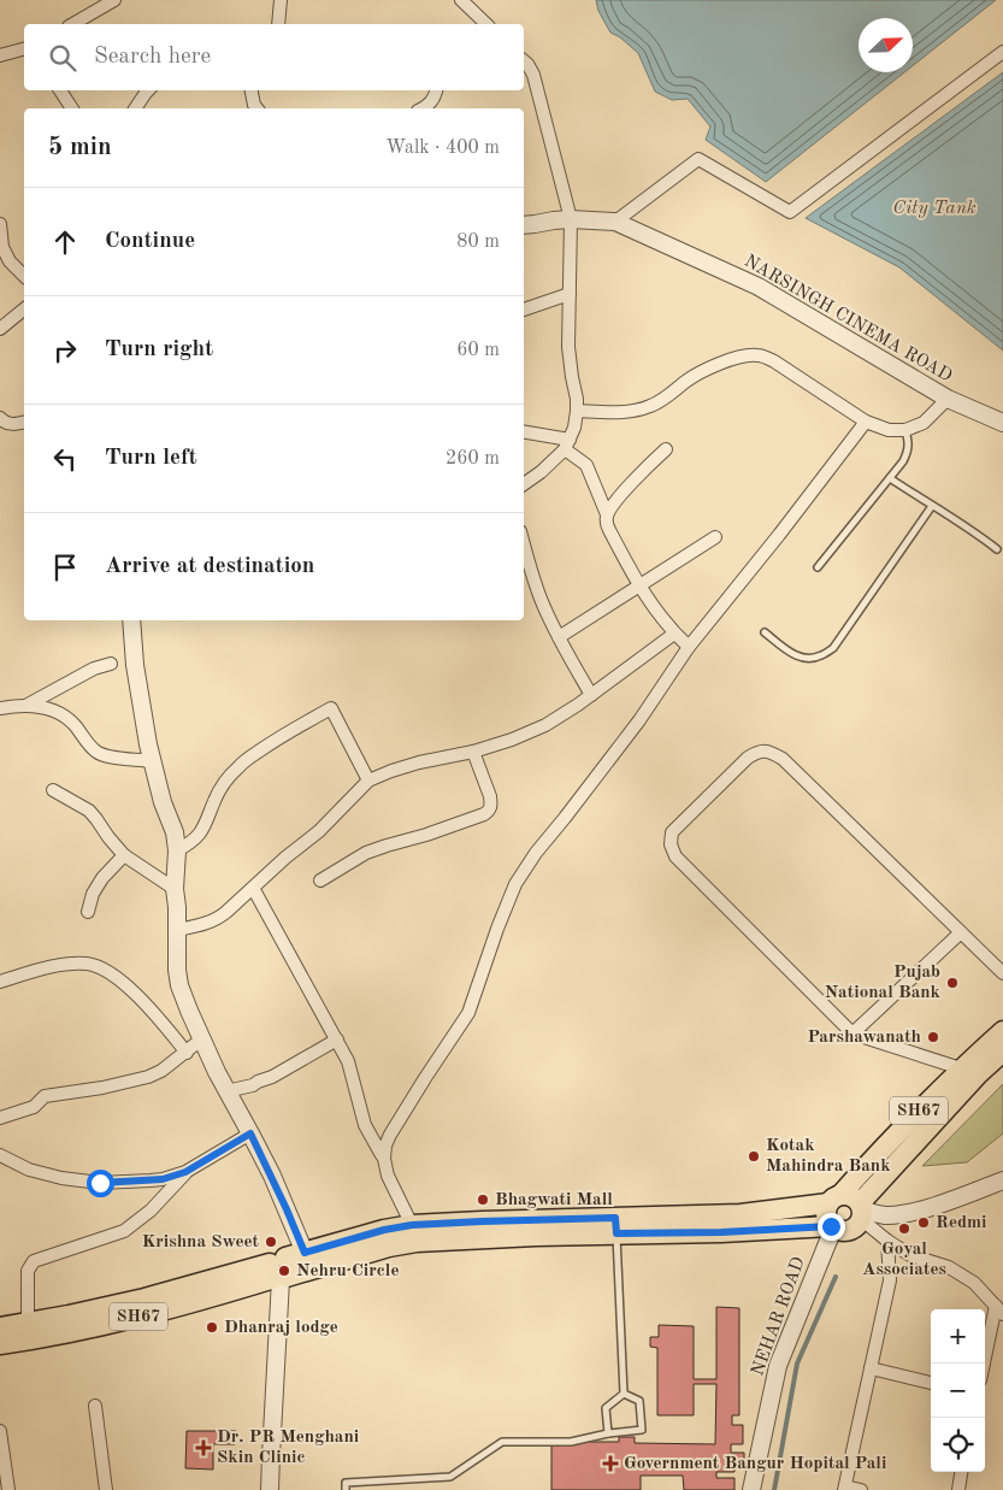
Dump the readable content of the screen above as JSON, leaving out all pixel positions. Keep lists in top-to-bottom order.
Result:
{
  "streets": {
    "main road": ["SH67"],
    "street": ["NARSINGH CINEMA ROAD", "NEHAR ROAD"]
  },
  "crossings": [
    ["SH67", "NEHAR ROAD"]
  ],
  "water": ["City Tank"],
  "places": {
    "other": [
      "Pujab National Bank",
      "Parshawanath",
      "Kotak Mahindra Bank",
      "Bhagwati Mall",
      "Redmi",
      "Goyal Associates",
      "Krishna Sweet",
      "Nehru Circle",
      "Dhanraj lodge"
    ],
    "health": ["Dr. PR Menghani Skin Clinic", "Government Bangur Hopital Pali"]
  },
  "north": "top right",
  "page": {
    "search": "Search here",
    "heading": ["5 min", "Walk · 400 m"],
    "list": [
      ["Continue", "80 m"],
      ["Turn right", "60 m"],
      ["Turn left", "260 m"],
      "Arrive at destination"
    ],
    "map_buttons": ["+", "−"]
  }
}
